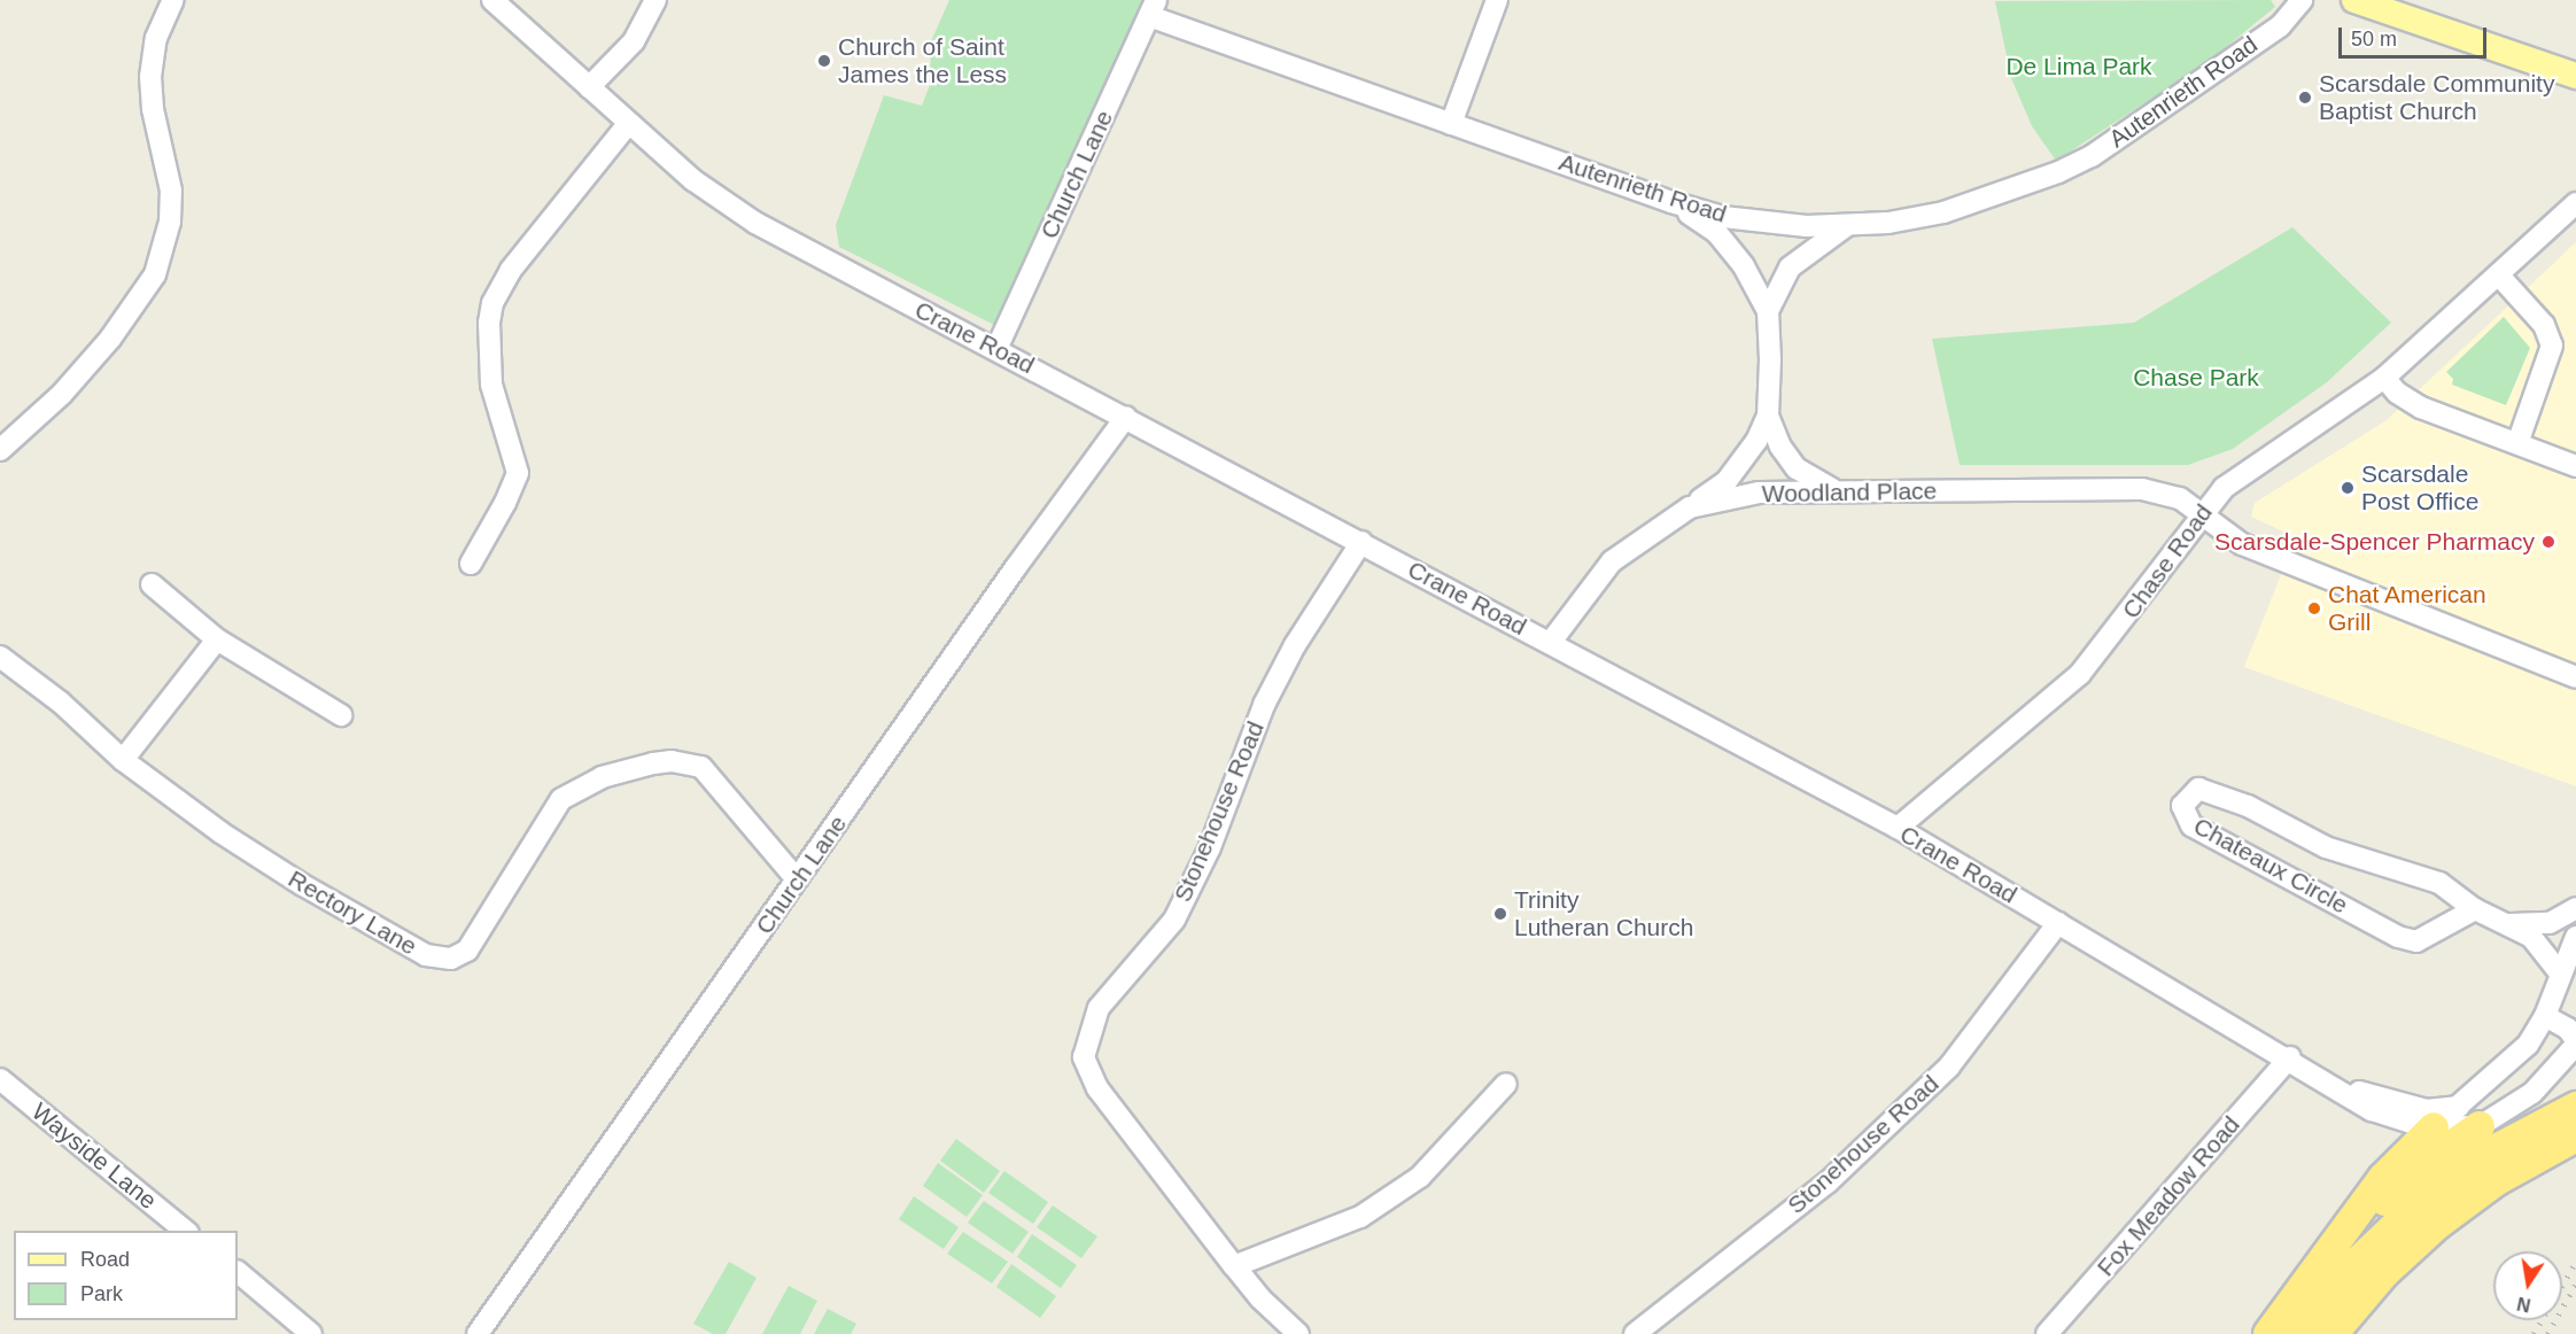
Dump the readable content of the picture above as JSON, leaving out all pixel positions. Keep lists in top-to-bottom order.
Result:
{
  "streets": {
    "street": [
      "Autenrieth Road",
      "Church Lane",
      "Crane Road",
      "Woodland Place",
      "Chase Road",
      "Stonehouse Road",
      "Chateaux Circle",
      "Rectory Lane",
      "Wayside Lane",
      "Fox Meadow Road"
    ]
  },
  "crossings": [
    ["Autenrieth Road", "Church Lane"],
    ["Church Lane", "Crane Road"],
    ["Church Lane", "Rectory Lane"],
    ["Crane Road", "Woodland Place"],
    ["Crane Road", "Chase Road"],
    ["Crane Road", "Stonehouse Road"],
    ["Crane Road", "Fox Meadow Road"],
    ["Woodland Place", "Chase Road"]
  ],
  "parks": ["De Lima Park", "Chase Park"],
  "places": [
    "Church of Saint James the Less",
    "Scarsdale Community Baptist Church",
    "Scarsdale Post Office",
    "Scarsdale-Spencer Pharmacy",
    "Chat American Grill",
    "Trinity Lutheran Church"
  ],
  "legend": ["Road", "Park"],
  "scale_bar": "50 m",
  "north": "bottom"
}
